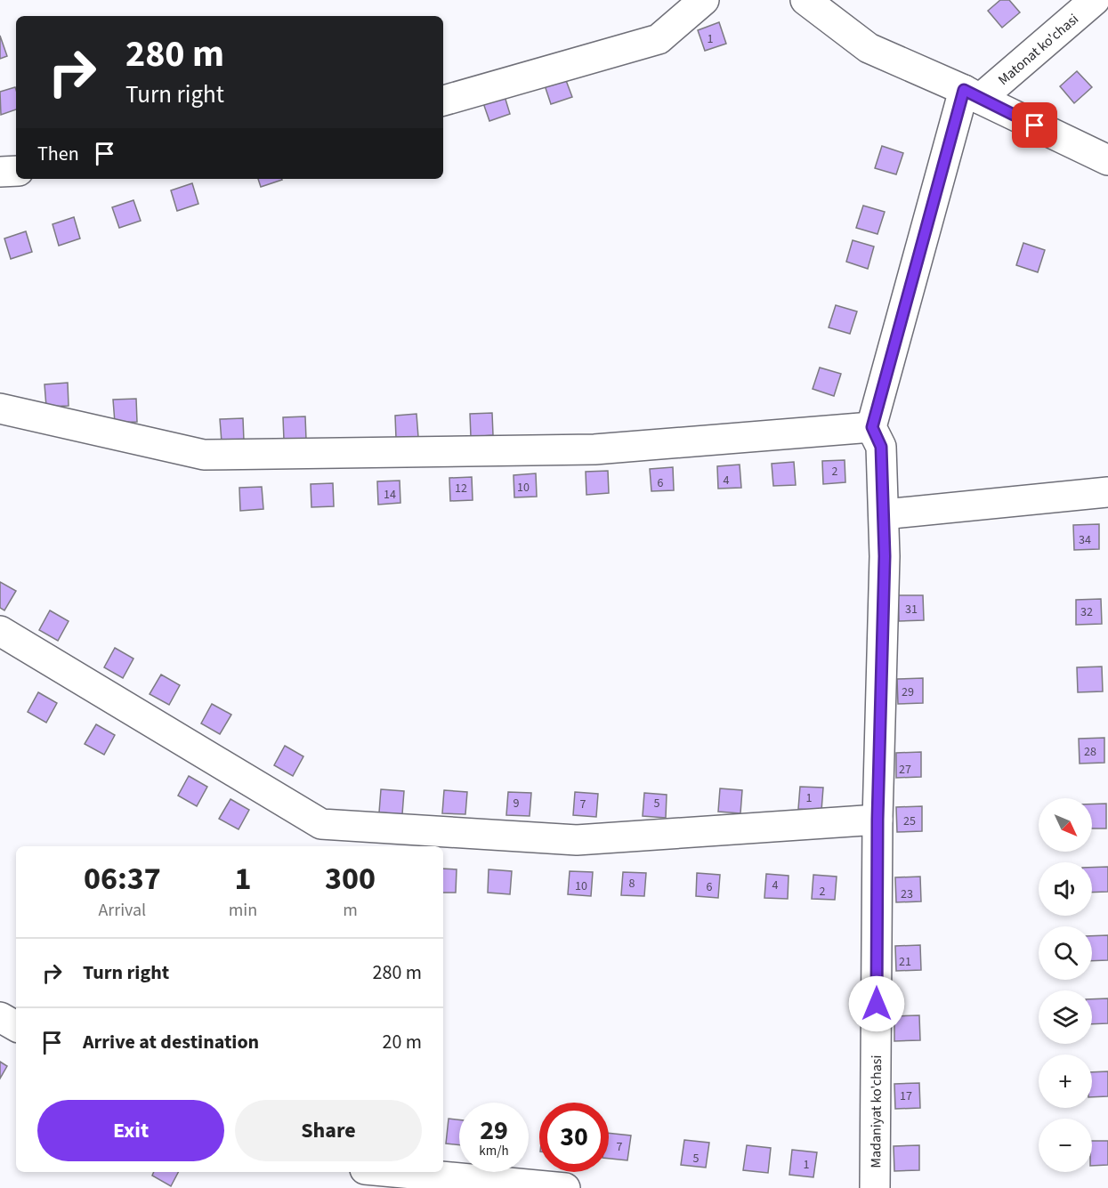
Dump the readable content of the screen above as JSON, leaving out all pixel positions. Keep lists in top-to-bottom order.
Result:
{
  "streets": {
    "street": ["Matonat ko'chasi", "Madaniyat ko'chasi"]
  },
  "house_numbers": [
    "1",
    "2",
    "4",
    "6",
    "10",
    "12",
    "14",
    "34",
    "31",
    "32",
    "29",
    "28",
    "27",
    "1",
    "9",
    "5",
    "7",
    "25",
    "8",
    "4",
    "10",
    "6",
    "2",
    "23",
    "21",
    "17",
    "7",
    "5",
    "1"
  ],
  "north": "bottom right",
  "page": {
    "turn": ["280 m", "Turn right"],
    "then": "Then",
    "map_buttons": ["+", "−"],
    "eta": [
      "06:37",
      "Arrival",
      "1",
      "min",
      "300",
      "m"
    ],
    "list": [
      {
        "name": "Turn right",
        "value": "280 m"
      },
      {
        "name": "Arrive at destination",
        "value": "20 m"
      }
    ],
    "buttons": ["Exit", "Share"],
    "speed": "29 km/h",
    "limit": "30"
  }
}
